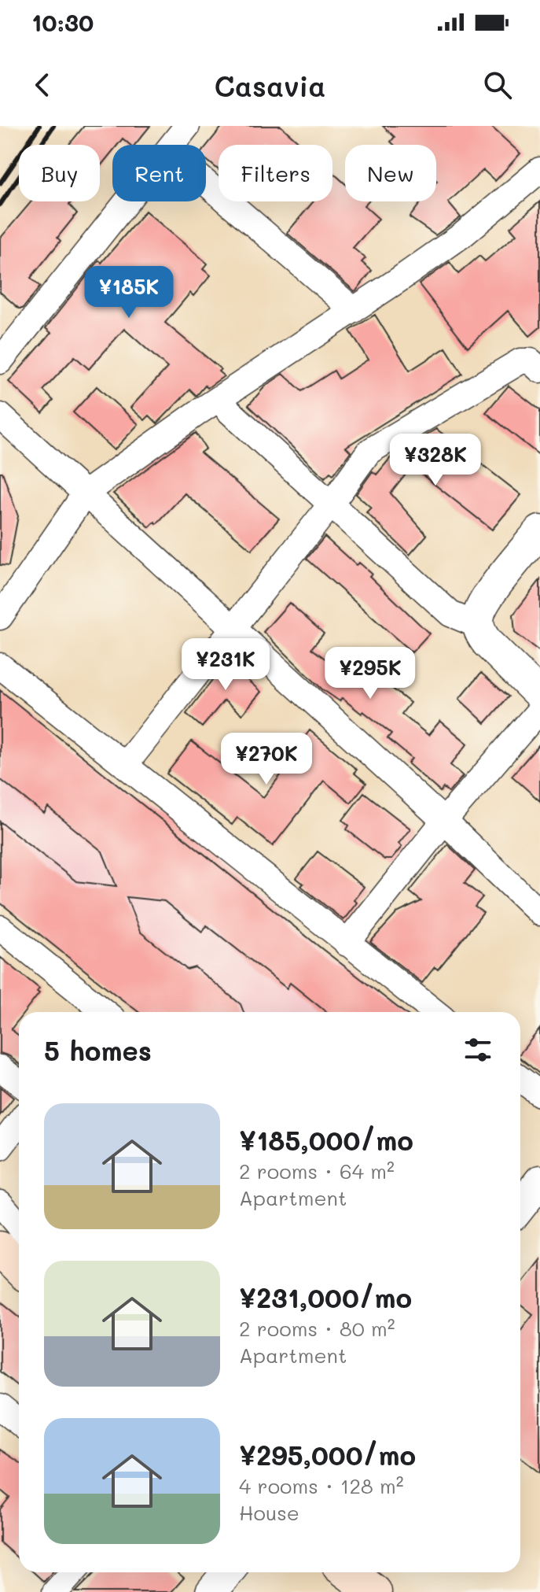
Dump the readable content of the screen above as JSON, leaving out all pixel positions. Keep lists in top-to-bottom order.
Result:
{
  "page": {
    "status": "10:30",
    "header": "Casavia",
    "chip": [
      "Buy",
      "Rent",
      "Filters",
      "New"
    ],
    "price": [
      "¥185K",
      "¥328K",
      "¥231K",
      "¥295K",
      "¥270K"
    ],
    "heading": "5 homes",
    "list": [
      {
        "name": "¥185,000/mo",
        "note": "2 rooms · 64 m² · Apartment"
      },
      {
        "name": "¥231,000/mo",
        "note": "2 rooms · 80 m² · Apartment"
      },
      {
        "name": "¥295,000/mo",
        "note": "4 rooms · 128 m² · House"
      }
    ]
  }
}
